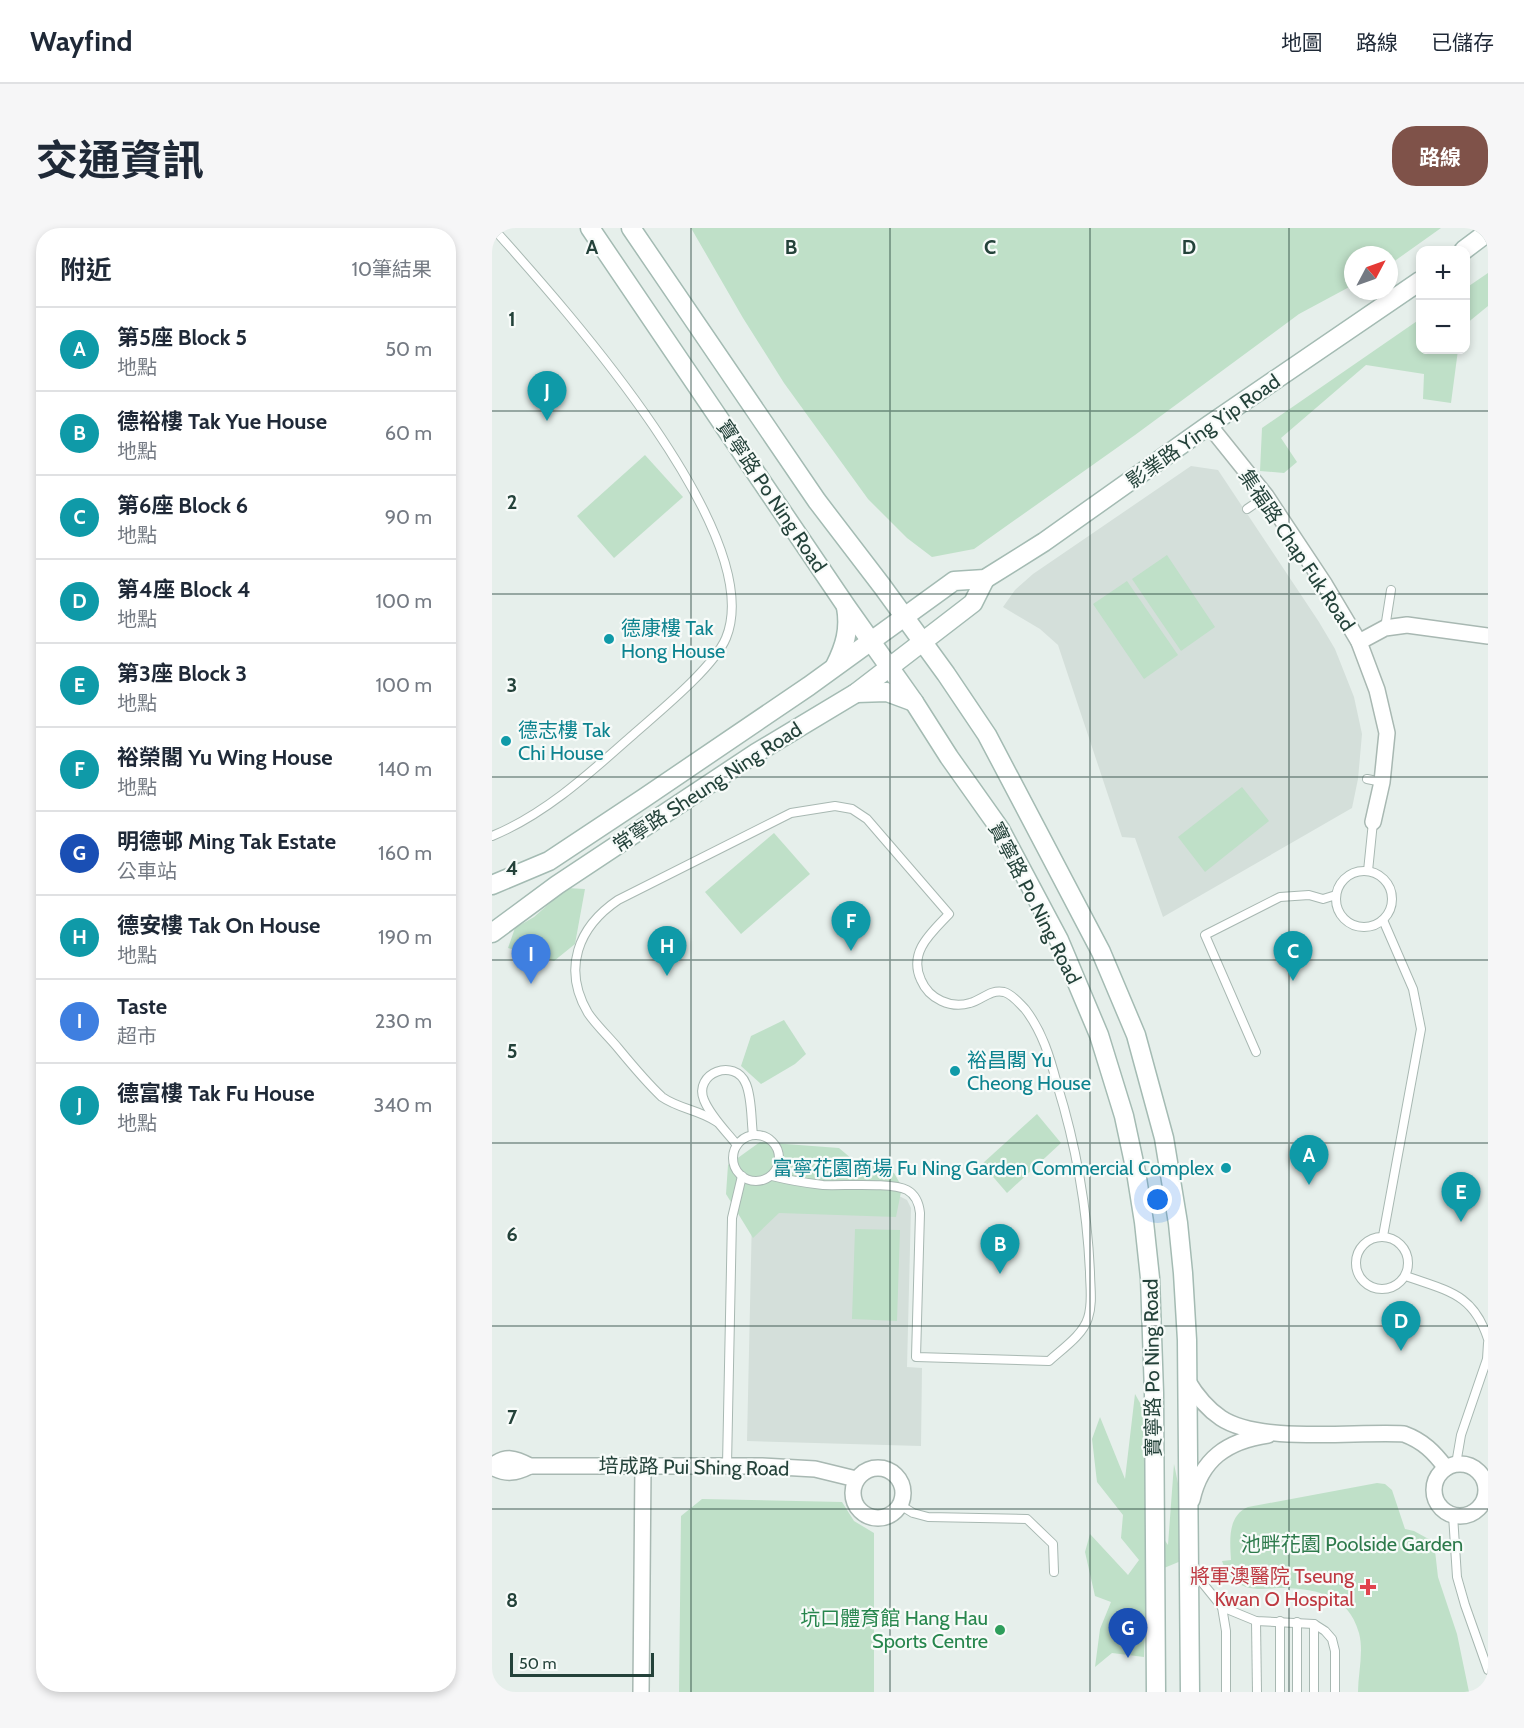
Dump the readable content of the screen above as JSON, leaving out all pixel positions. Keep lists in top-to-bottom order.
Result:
{
  "streets": {
    "main road": ["影業路 Ying Yip Road", "寶寧路 Po Ning Road", "常寧路 Sheung Ning Road"],
    "street": ["集福路 Chap Fuk Road", "培成路 Pui Shing Road"]
  },
  "crossings": [
    ["影業路 Ying Yip Road", "寶寧路 Po Ning Road"],
    ["影業路 Ying Yip Road", "集福路 Chap Fuk Road"],
    ["影業路 Ying Yip Road", "常寧路 Sheung Ning Road"],
    ["寶寧路 Po Ning Road", "常寧路 Sheung Ning Road"]
  ],
  "parks": ["池畔花園 Poolside Garden"],
  "places": {
    "other": [
      "德康樓 Tak Hong House",
      "德志樓 Tak Chi House",
      "裕昌閣 Yu Cheong House",
      "富寧花園商場 Fu Ning Garden Commercial Complex",
      "坑口體育館 Hang Hau Sports Centre"
    ],
    "health": ["將軍澳醫院 Tseung Kwan O Hospital"]
  },
  "scale_bar": "50 m",
  "north": "top right",
  "page": {
    "header": "Wayfind",
    "nav": ["地圖", "路線", "已儲存"],
    "title": "交通資訊",
    "buttons": "路線",
    "heading": ["附近", "10筆結果"],
    "map_buttons": ["+", "−"],
    "list": [
      {
        "mark": "A",
        "name": "第5座 Block 5",
        "note": "地點",
        "value": "50 m"
      },
      {
        "mark": "B",
        "name": "德裕樓 Tak Yue House",
        "note": "地點",
        "value": "60 m"
      },
      {
        "mark": "C",
        "name": "第6座 Block 6",
        "note": "地點",
        "value": "90 m"
      },
      {
        "mark": "D",
        "name": "第4座 Block 4",
        "note": "地點",
        "value": "100 m"
      },
      {
        "mark": "E",
        "name": "第3座 Block 3",
        "note": "地點",
        "value": "100 m"
      },
      {
        "mark": "F",
        "name": "裕榮閣 Yu Wing House",
        "note": "地點",
        "value": "140 m"
      },
      {
        "mark": "G",
        "name": "明德邨 Ming Tak Estate",
        "note": "公車站",
        "value": "160 m"
      },
      {
        "mark": "H",
        "name": "德安樓 Tak On House",
        "note": "地點",
        "value": "190 m"
      },
      {
        "mark": "I",
        "name": "Taste",
        "note": "超市",
        "value": "230 m"
      },
      {
        "mark": "J",
        "name": "德富樓 Tak Fu House",
        "note": "地點",
        "value": "340 m"
      }
    ],
    "pins": [
      "J",
      "F",
      "H",
      "C",
      "I",
      "A",
      "E",
      "B",
      "D",
      "G"
    ],
    "scale": "50 m"
  },
  "grid": {
    "columns": [
      "A",
      "B",
      "C",
      "D"
    ],
    "rows": [
      "1",
      "2",
      "3",
      "4",
      "5",
      "6",
      "7",
      "8"
    ]
  }
}
